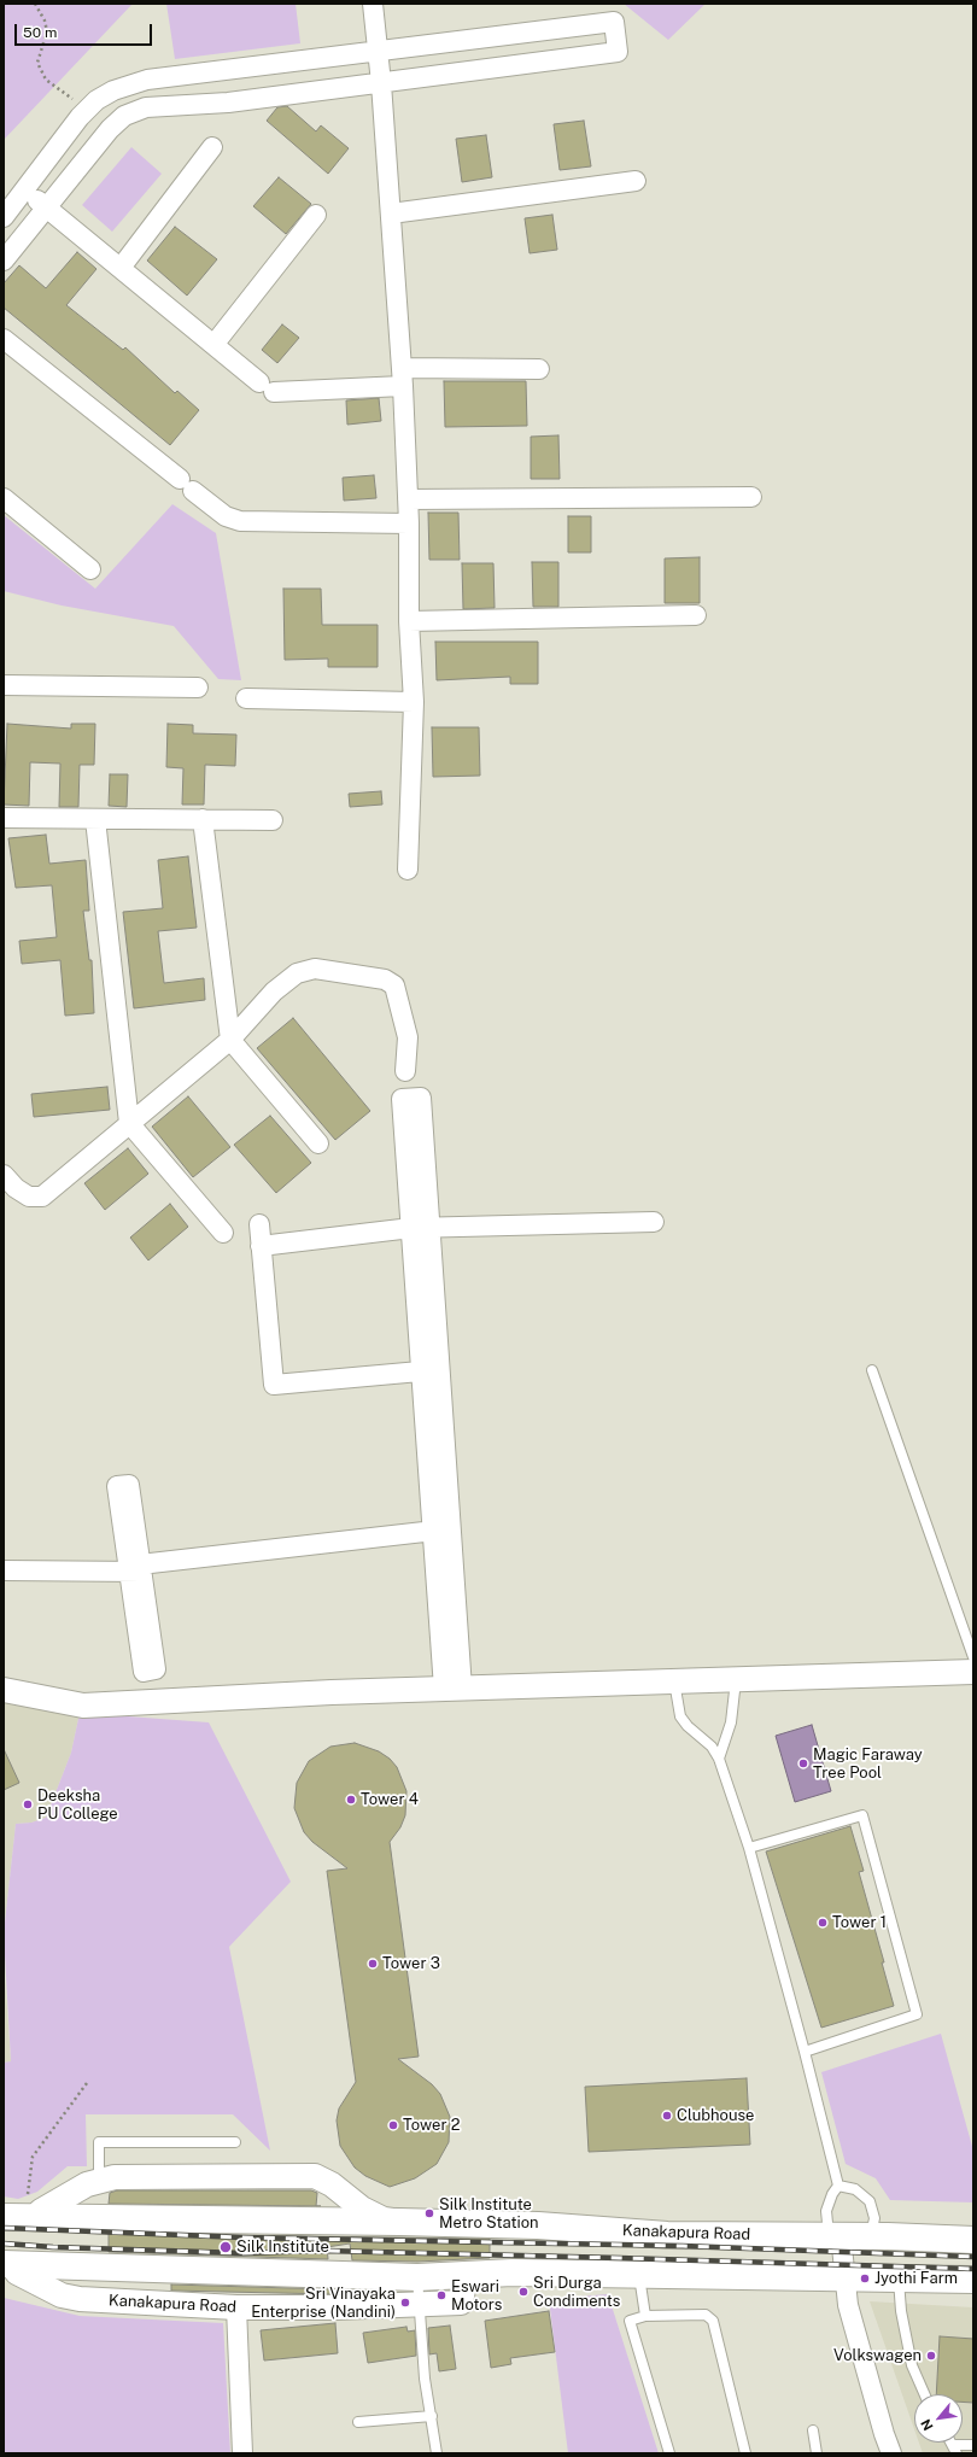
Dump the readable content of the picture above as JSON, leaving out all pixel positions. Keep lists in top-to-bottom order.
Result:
{
  "streets": {
    "highway": ["Kanakapura Road"]
  },
  "places": [
    "Magic Faraway Tree Pool",
    "Tower 4",
    "Deeksha PU College",
    "Tower 1",
    "Tower 3",
    "Clubhouse",
    "Tower 2",
    "Silk Institute Metro Station",
    "Silk Institute",
    "Jyothi Farm",
    "Sri Durga Condiments",
    "Eswari Motors",
    "Sri Vinayaka Enterprise (Nandini)",
    "Volkswagen"
  ],
  "scale_bar": "50 m",
  "north": "bottom left"
}
